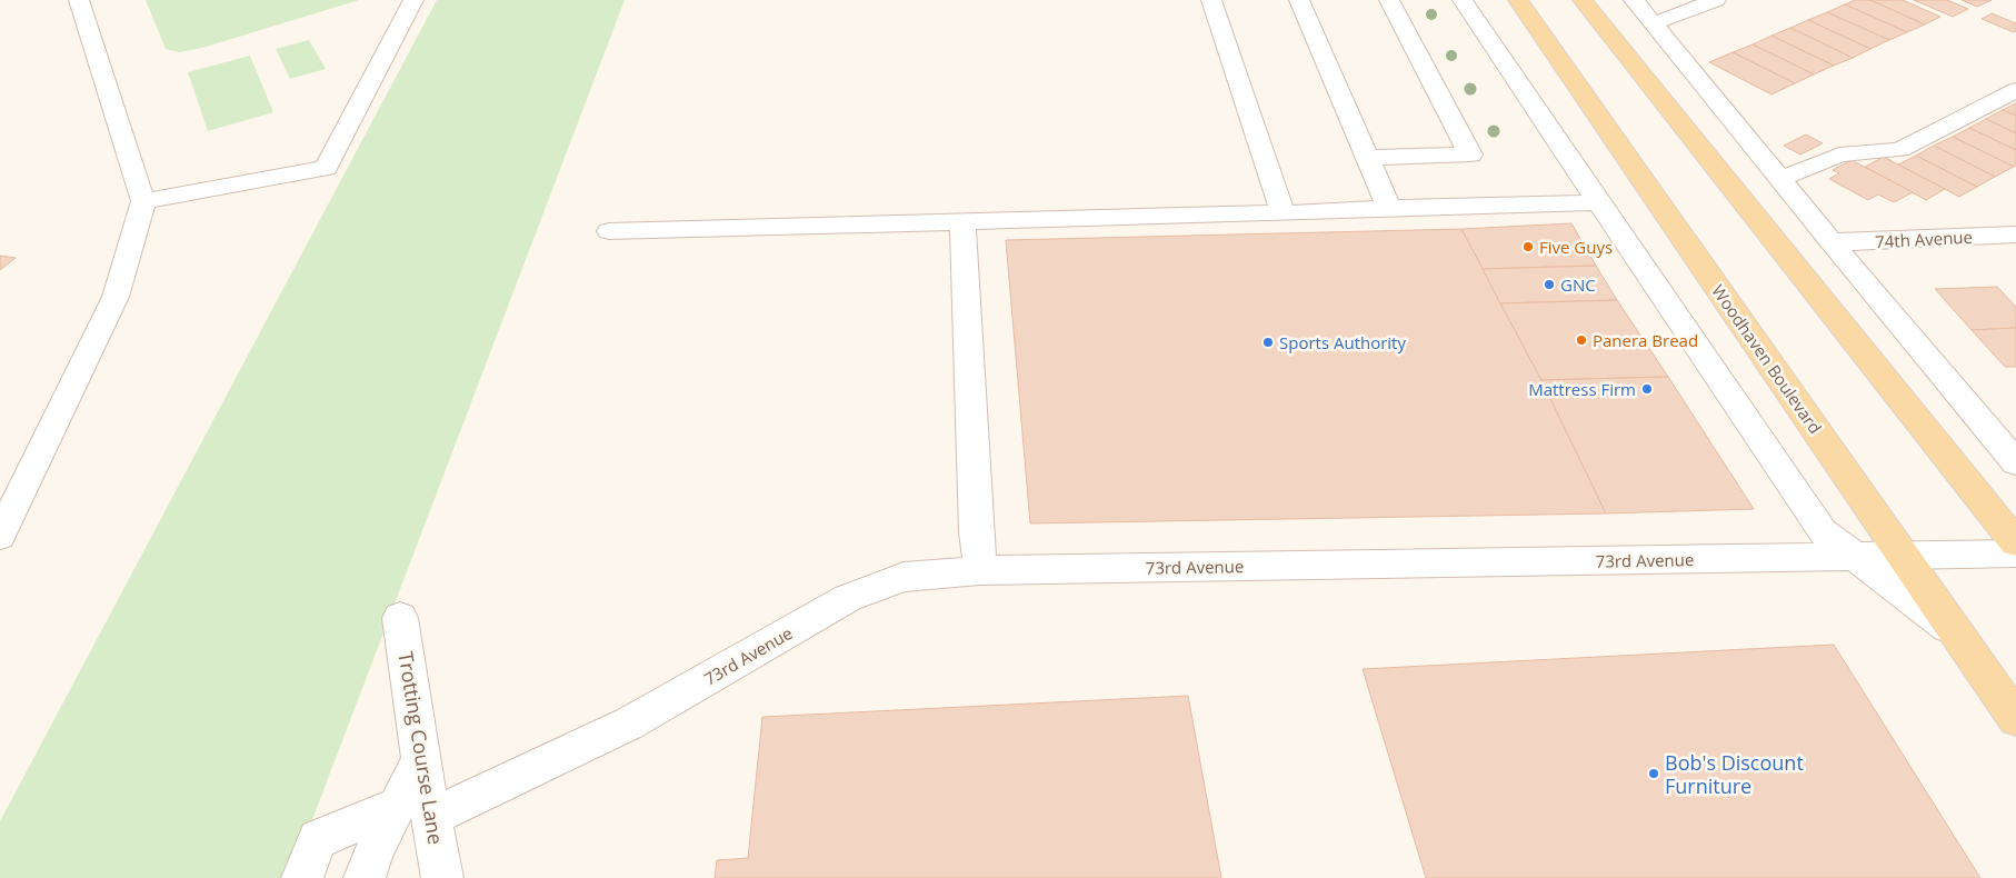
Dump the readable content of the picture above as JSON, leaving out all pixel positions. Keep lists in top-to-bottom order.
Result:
{
  "streets": {
    "main road": ["Woodhaven Boulevard"],
    "street": ["74th Avenue", "73rd Avenue", "Trotting Course Lane"]
  },
  "crossings": [
    ["Woodhaven Boulevard", "73rd Avenue"],
    ["73rd Avenue", "Trotting Course Lane"]
  ],
  "places": [
    "Five Guys",
    "GNC",
    "Panera Bread",
    "Sports Authority",
    "Mattress Firm",
    "Bob's Discount Furniture"
  ]
}
